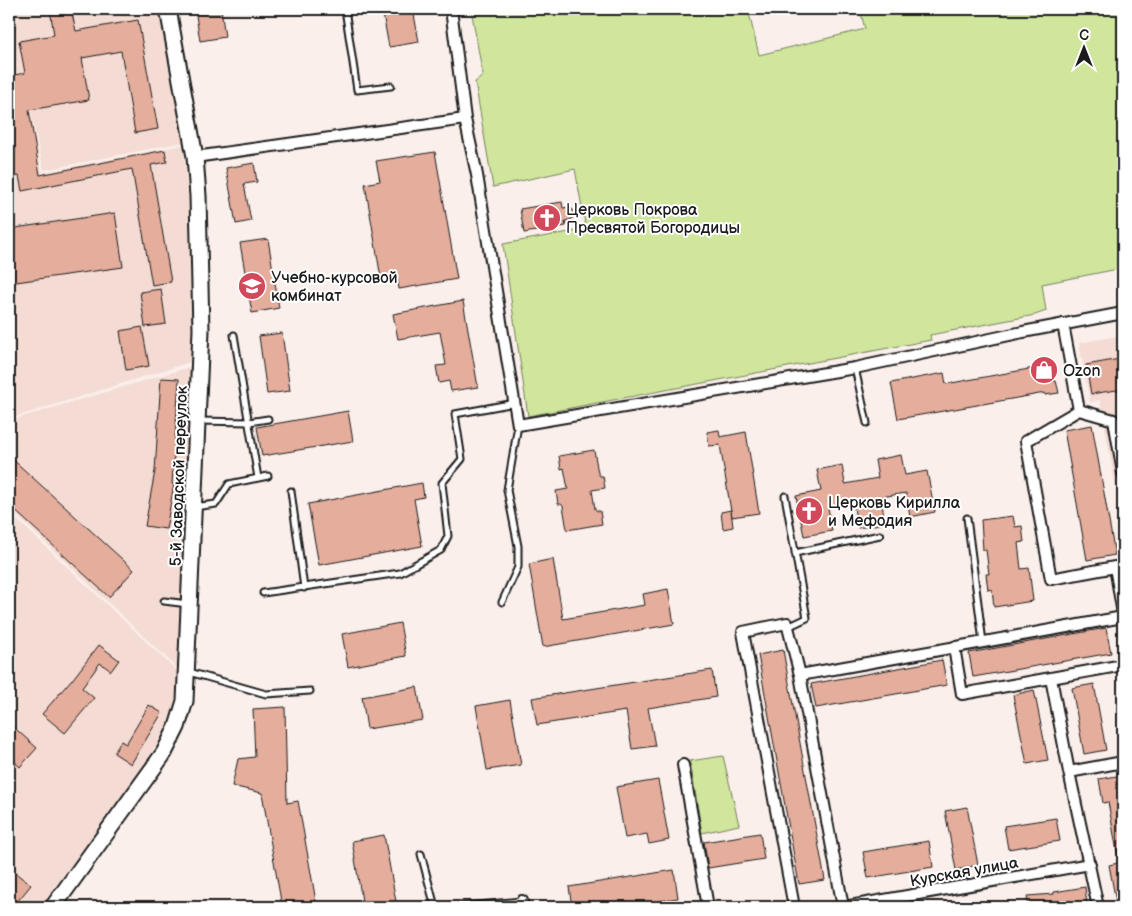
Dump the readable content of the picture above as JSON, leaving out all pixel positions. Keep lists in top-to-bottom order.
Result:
{
  "streets": {
    "street": ["5-й Заводской переулок", "Курская улица"]
  },
  "places": {
    "church": ["Церковь Покрова Пресвятой Богородицы", "Церковь Кирилла и Мефодия"],
    "school or university": ["Учебно-курсовой комбинат"],
    "shop": ["Ozon"]
  },
  "north": "top"
}
